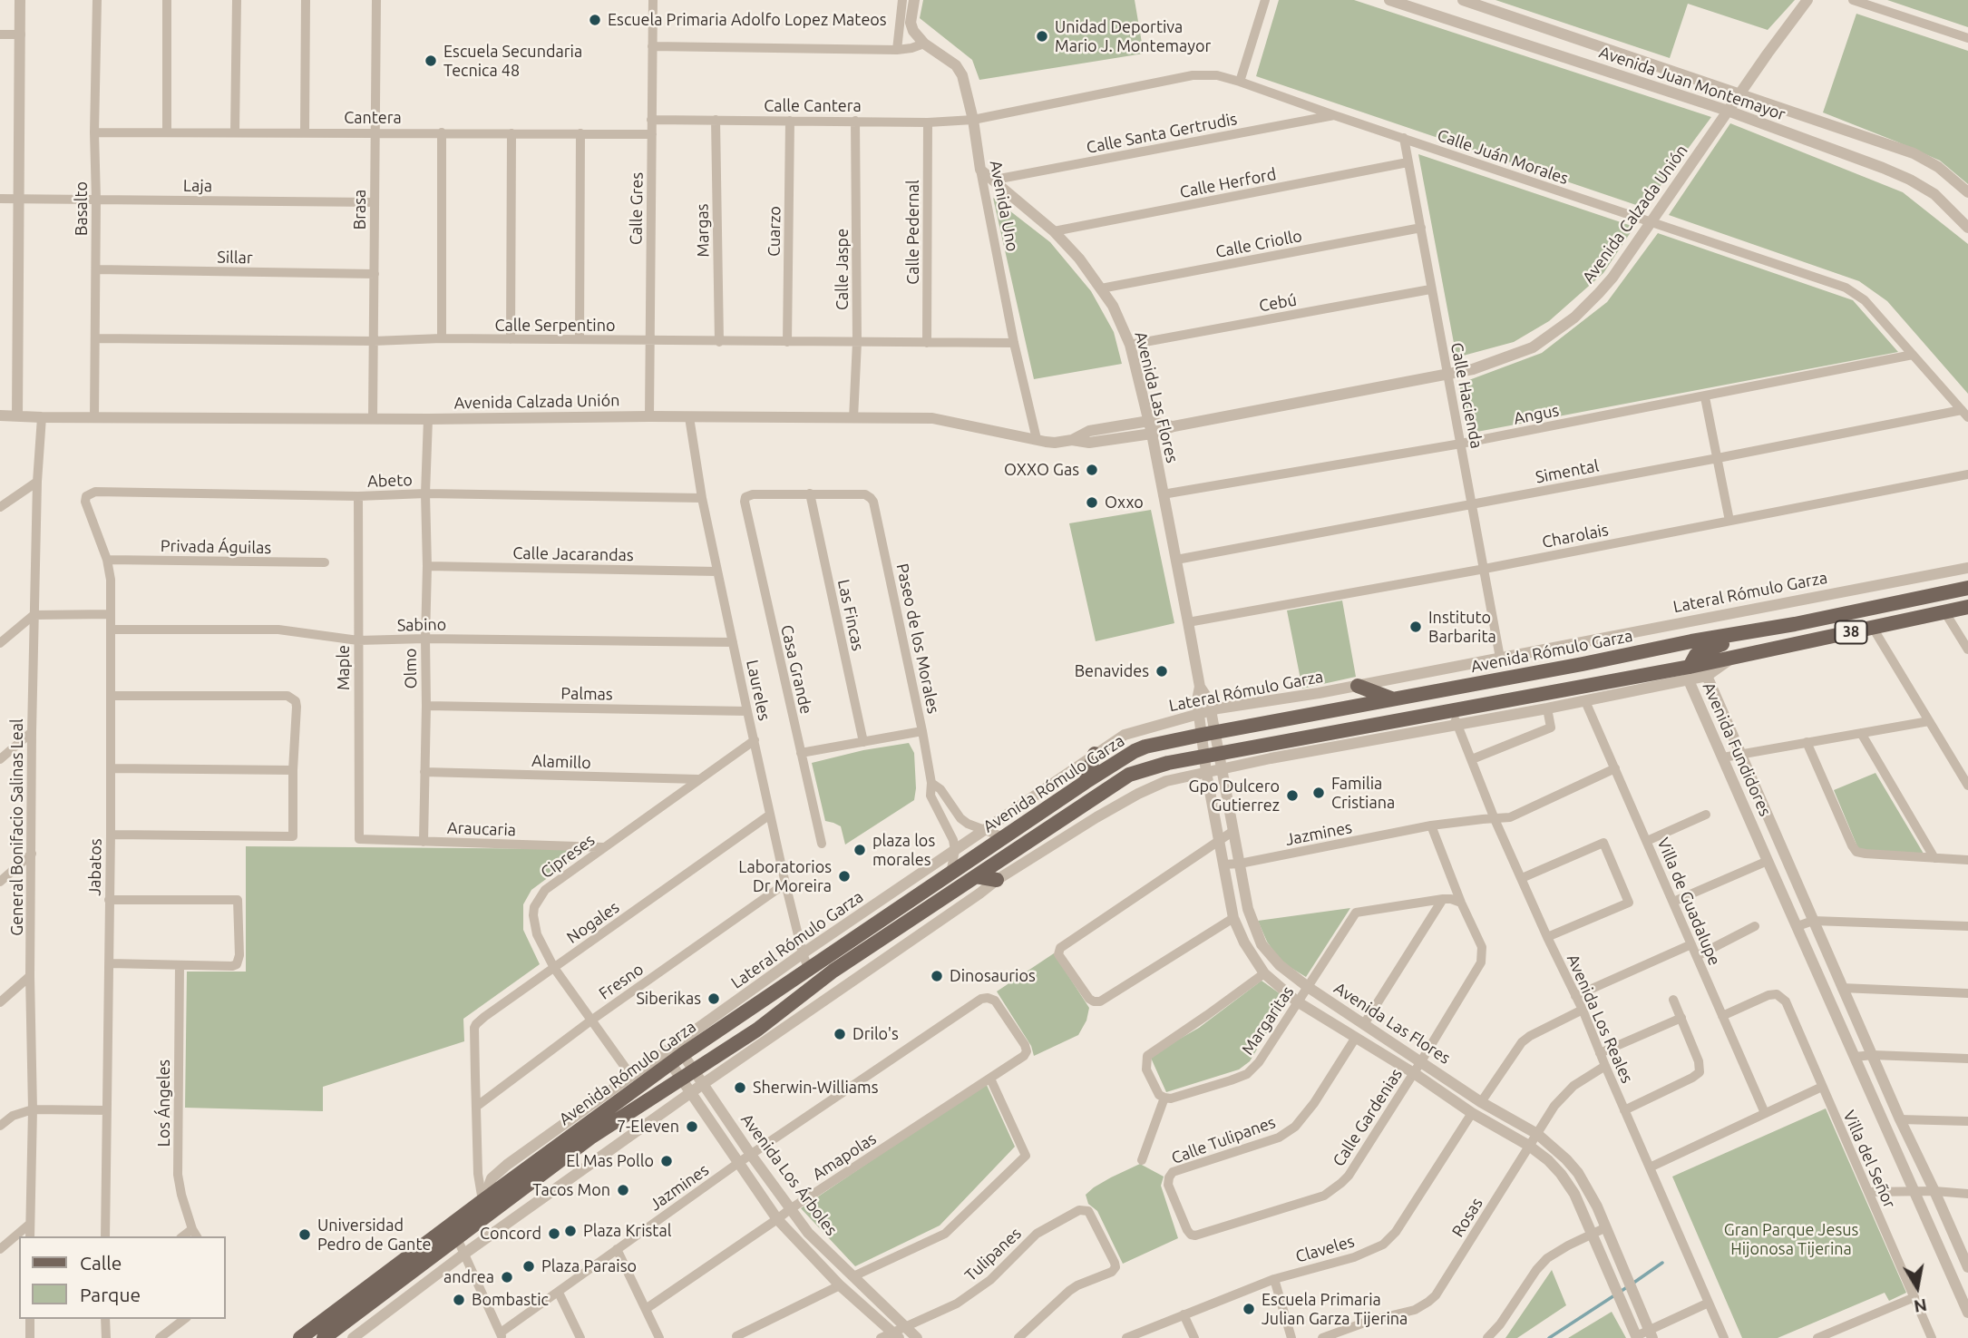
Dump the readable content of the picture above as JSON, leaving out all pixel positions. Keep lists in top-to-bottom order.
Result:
{
  "streets": {
    "main road": ["38", "Avenida Rómulo Garza"],
    "street": [
      "Avenida Juan Montemayor",
      "Calle Cantera",
      "Cantera",
      "Calle Santa Gertrudis",
      "Calle Juán Morales",
      "Calle Herford",
      "Laja",
      "Avenida Uno",
      "Basalto",
      "Calle Gres",
      "Brasa",
      "Avenida Calzada Unión",
      "Margas",
      "Cuarzo",
      "Calle Pedernal",
      "Calle Criollo",
      "Sillar",
      "Calle Jaspe",
      "Cebú",
      "Calle Serpentino",
      "Calle Hacienda",
      "Avenida Las Flores",
      "Angus",
      "Simental",
      "Abeto",
      "Charolais",
      "Privada Águilas",
      "Calle Jacarandas",
      "Lateral Rómulo Garza",
      "Las Fincas",
      "Sabino",
      "Paseo de los Morales",
      "Maple",
      "Olmo",
      "Casa Grande",
      "Laureles",
      "Palmas",
      "Avenida Fundidores",
      "Alamillo",
      "General Bonifacio Salinas Leal",
      "Araucaria",
      "Jazmines",
      "Cipreses",
      "Jabatos",
      "Villa de Guadalupe",
      "Nogales",
      "Fresno",
      "Avenida Los Reales",
      "Margaritas",
      "Los Ángeles",
      "Calle Gardenias",
      "Calle Tulipanes",
      "Amapolas",
      "Villa del Señor",
      "Avenida Los Árboles",
      "Rosas",
      "Claveles",
      "Tulipanes"
    ]
  },
  "crossings": [
    ["Avenida Juan Montemayor", "Avenida Calzada Unión"],
    ["Calle Cantera", "Calle Juán Morales"],
    ["Calle Cantera", "Avenida Uno"],
    ["Calle Cantera", "Calle Gres"],
    ["Calle Cantera", "Margas"],
    ["Calle Cantera", "Cuarzo"],
    ["Calle Cantera", "Calle Pedernal"],
    ["Calle Cantera", "Calle Jaspe"],
    ["Cantera", "Basalto"],
    ["Cantera", "Calle Gres"],
    ["Cantera", "Brasa"],
    ["Calle Santa Gertrudis", "Calle Juán Morales"],
    ["Calle Santa Gertrudis", "Avenida Las Flores"],
    ["Calle Juán Morales", "Avenida Uno"],
    ["Calle Juán Morales", "Avenida Calzada Unión"],
    ["Calle Juán Morales", "Calle Hacienda"],
    ["Calle Juán Morales", "Angus"],
    ["Calle Juán Morales", "Simental"],
    ["Calle Herford", "Calle Hacienda"],
    ["Calle Herford", "Avenida Las Flores"],
    ["Laja", "Basalto"],
    ["Laja", "Brasa"],
    ["Avenida Uno", "Avenida Calzada Unión"],
    ["Avenida Uno", "Calle Serpentino"],
    ["Avenida Uno", "Avenida Las Flores"],
    ["Basalto", "Avenida Calzada Unión"],
    ["Basalto", "Sillar"],
    ["Basalto", "Calle Serpentino"],
    ["Calle Gres", "Avenida Calzada Unión"],
    ["Calle Gres", "Calle Serpentino"],
    ["Brasa", "Avenida Calzada Unión"],
    ["Brasa", "Sillar"],
    ["Brasa", "Calle Serpentino"],
    ["Avenida Calzada Unión", "Calle Jaspe"],
    ["Avenida Calzada Unión", "Calle Hacienda"],
    ["Avenida Calzada Unión", "Avenida Las Flores"],
    ["Avenida Calzada Unión", "Olmo"],
    ["Avenida Calzada Unión", "Laureles"],
    ["Avenida Calzada Unión", "General Bonifacio Salinas Leal"],
    ["Margas", "Calle Serpentino"],
    ["Cuarzo", "Calle Serpentino"],
    ["Calle Pedernal", "Calle Serpentino"],
    ["Calle Criollo", "Calle Hacienda"],
    ["Calle Criollo", "Avenida Las Flores"],
    ["Calle Jaspe", "Calle Serpentino"],
    ["Cebú", "Calle Hacienda"],
    ["Cebú", "Avenida Las Flores"],
    ["Calle Hacienda", "Angus"],
    ["Calle Hacienda", "Simental"],
    ["Calle Hacienda", "Charolais"],
    ["Calle Hacienda", "Lateral Rómulo Garza"],
    ["Avenida Las Flores", "Angus"],
    ["Avenida Las Flores", "Simental"],
    ["Avenida Las Flores", "Charolais"],
    ["Avenida Las Flores", "Lateral Rómulo Garza"],
    ["Avenida Las Flores", "Avenida Rómulo Garza"],
    ["Avenida Las Flores", "Jazmines"],
    ["Avenida Las Flores", "Margaritas"],
    ["Avenida Las Flores", "Calle Gardenias"],
    ["Avenida Las Flores", "Calle Tulipanes"],
    ["Avenida Las Flores", "Rosas"],
    ["Avenida Las Flores", "Claveles"],
    ["Abeto", "Maple"],
    ["Abeto", "Olmo"],
    ["Abeto", "Laureles"],
    ["Abeto", "Jabatos"],
    ["Privada Águilas", "Jabatos"],
    ["Calle Jacarandas", "Olmo"],
    ["Calle Jacarandas", "Laureles"],
    ["Lateral Rómulo Garza", "Paseo de los Morales"],
    ["Lateral Rómulo Garza", "Avenida Rómulo Garza"],
    ["Lateral Rómulo Garza", "Laureles"],
    ["Lateral Rómulo Garza", "Cipreses"],
    ["Lateral Rómulo Garza", "Avenida Los Árboles"],
    ["Las Fincas", "Paseo de los Morales"],
    ["Las Fincas", "Casa Grande"],
    ["Sabino", "Maple"],
    ["Sabino", "Olmo"],
    ["Sabino", "Laureles"],
    ["Sabino", "Jabatos"],
    ["Paseo de los Morales", "Casa Grande"],
    ["Avenida Rómulo Garza", "Laureles"],
    ["Avenida Rómulo Garza", "Avenida Fundidores"],
    ["Avenida Rómulo Garza", "Avenida Los Reales"],
    ["Avenida Rómulo Garza", "Avenida Los Árboles"],
    ["Maple", "Araucaria"],
    ["Olmo", "Palmas"],
    ["Olmo", "Alamillo"],
    ["Olmo", "Araucaria"],
    ["Laureles", "Palmas"],
    ["Laureles", "Cipreses"],
    ["Laureles", "Nogales"],
    ["Laureles", "Fresno"],
    ["Alamillo", "Cipreses"],
    ["Araucaria", "Cipreses"],
    ["Jazmines", "Villa de Guadalupe"],
    ["Jazmines", "Avenida Los Reales"],
    ["Jazmines", "Amapolas"],
    ["Jazmines", "Avenida Los Árboles"],
    ["Cipreses", "Nogales"],
    ["Cipreses", "Fresno"],
    ["Villa de Guadalupe", "Villa del Señor"],
    ["Nogales", "Fresno"],
    ["Avenida Los Reales", "Rosas"],
    ["Calle Gardenias", "Calle Tulipanes"],
    ["Amapolas", "Avenida Los Árboles"],
    ["Avenida Los Árboles", "Tulipanes"]
  ],
  "parks": ["Gran Parque Jesus Hijonosa Tijerina"],
  "places": [
    "Escuela Primaria Adolfo Lopez Mateos",
    "Unidad Deportiva Mario J. Montemayor",
    "Escuela Secundaria Tecnica 48",
    "OXXO Gas",
    "Oxxo",
    "Instituto Barbarita",
    "Benavides",
    "Familia Cristiana",
    "Gpo Dulcero Gutierrez",
    "plaza los morales",
    "Laboratorios Dr Moreira",
    "Dinosaurios",
    "Siberikas",
    "Drilo's",
    "Sherwin-Williams",
    "7-Eleven",
    "El Mas Pollo",
    "Tacos Mon",
    "Plaza Kristal",
    "Concord",
    "Universidad Pedro de Gante",
    "Plaza Paraiso",
    "andrea",
    "Bombastic",
    "Escuela Primaria Julian Garza Tijerina"
  ],
  "legend": ["Calle", "Parque"],
  "north": "bottom"
}
